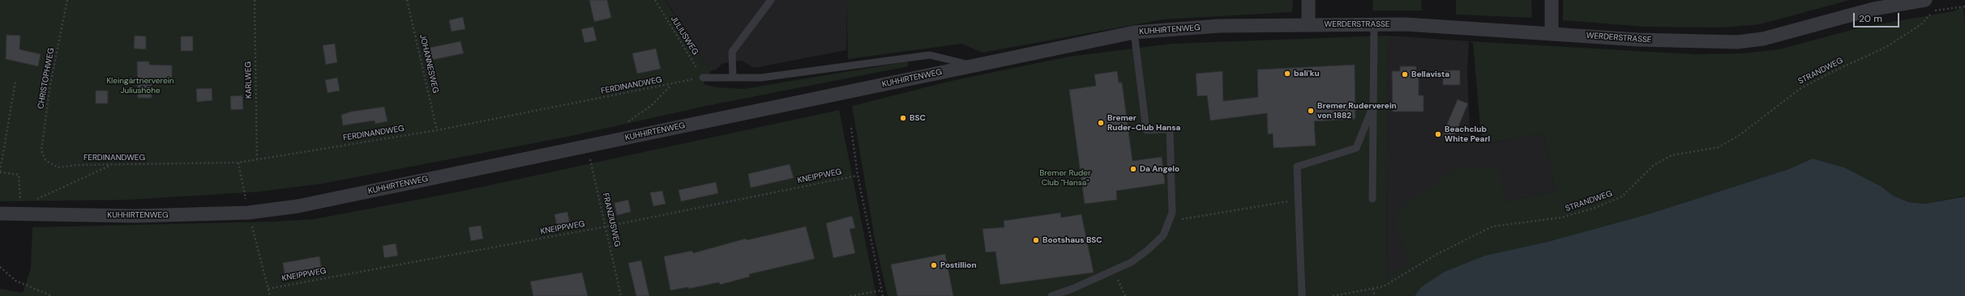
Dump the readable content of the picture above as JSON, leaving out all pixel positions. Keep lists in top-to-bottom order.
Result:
{
  "streets": {
    "street": ["WERDERSTRASSE", "KUHHIRTENWEG"],
    "path": [
      "JULIUSWEG",
      "JOHANNESWEG",
      "STRANDWEG",
      "CHRISTOPHWEG",
      "KARLWEG",
      "FERDINANDWEG",
      "KNEIPPWEG",
      "FRANZIUSWEG"
    ]
  },
  "crossings": [
    ["WERDERSTRASSE", "KUHHIRTENWEG"],
    ["WERDERSTRASSE", "STRANDWEG"],
    ["KUHHIRTENWEG", "FRANZIUSWEG"],
    ["JULIUSWEG", "FERDINANDWEG"],
    ["JOHANNESWEG", "FERDINANDWEG"],
    ["CHRISTOPHWEG", "FERDINANDWEG"],
    ["KARLWEG", "FERDINANDWEG"],
    ["KNEIPPWEG", "FRANZIUSWEG"]
  ],
  "parks": ["Kleingärtnerverein Juliushöhe", "Bremer Ruder Club \"Hansa\""],
  "places": [
    "bali'ku",
    "Bellavista",
    "Bremer Ruderverein von 1882",
    "BSC",
    "Bremer Ruder-Club Hansa",
    "Beachclub White Pearl",
    "Da Angelo",
    "Bootshaus BSC",
    "Postillion"
  ],
  "scale_bar": "20 m"
}
